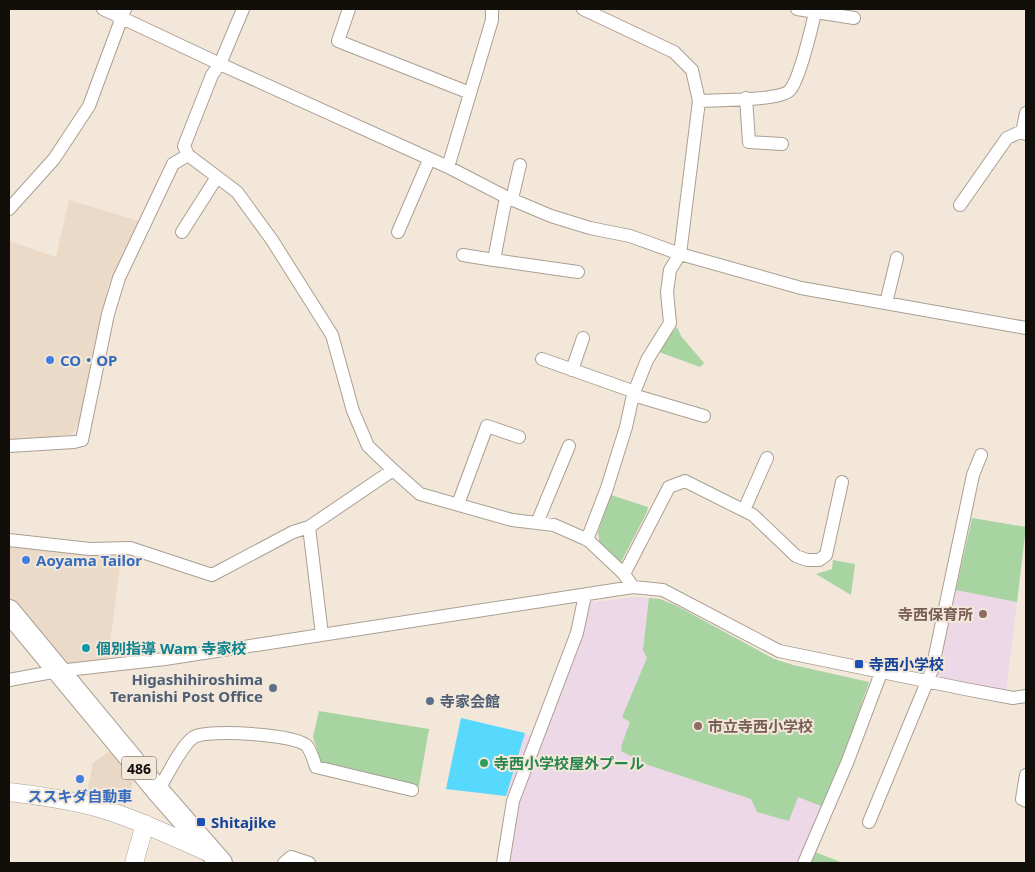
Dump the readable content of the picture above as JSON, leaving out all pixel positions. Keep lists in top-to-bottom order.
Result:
{
  "streets": {
    "highway": ["486"]
  },
  "places": {
    "other": [
      "CO・OP",
      "Aoyama Tailor",
      "寺西保育所",
      "個別指導 Wam 寺家校",
      "Higashihiroshima Teranishi Post Office",
      "寺家会館",
      "市立寺西小学校",
      "寺西小学校屋外プール",
      "ススキダ自動車"
    ],
    "transit": ["寺西小学校", "Shitajike"]
  }
}
